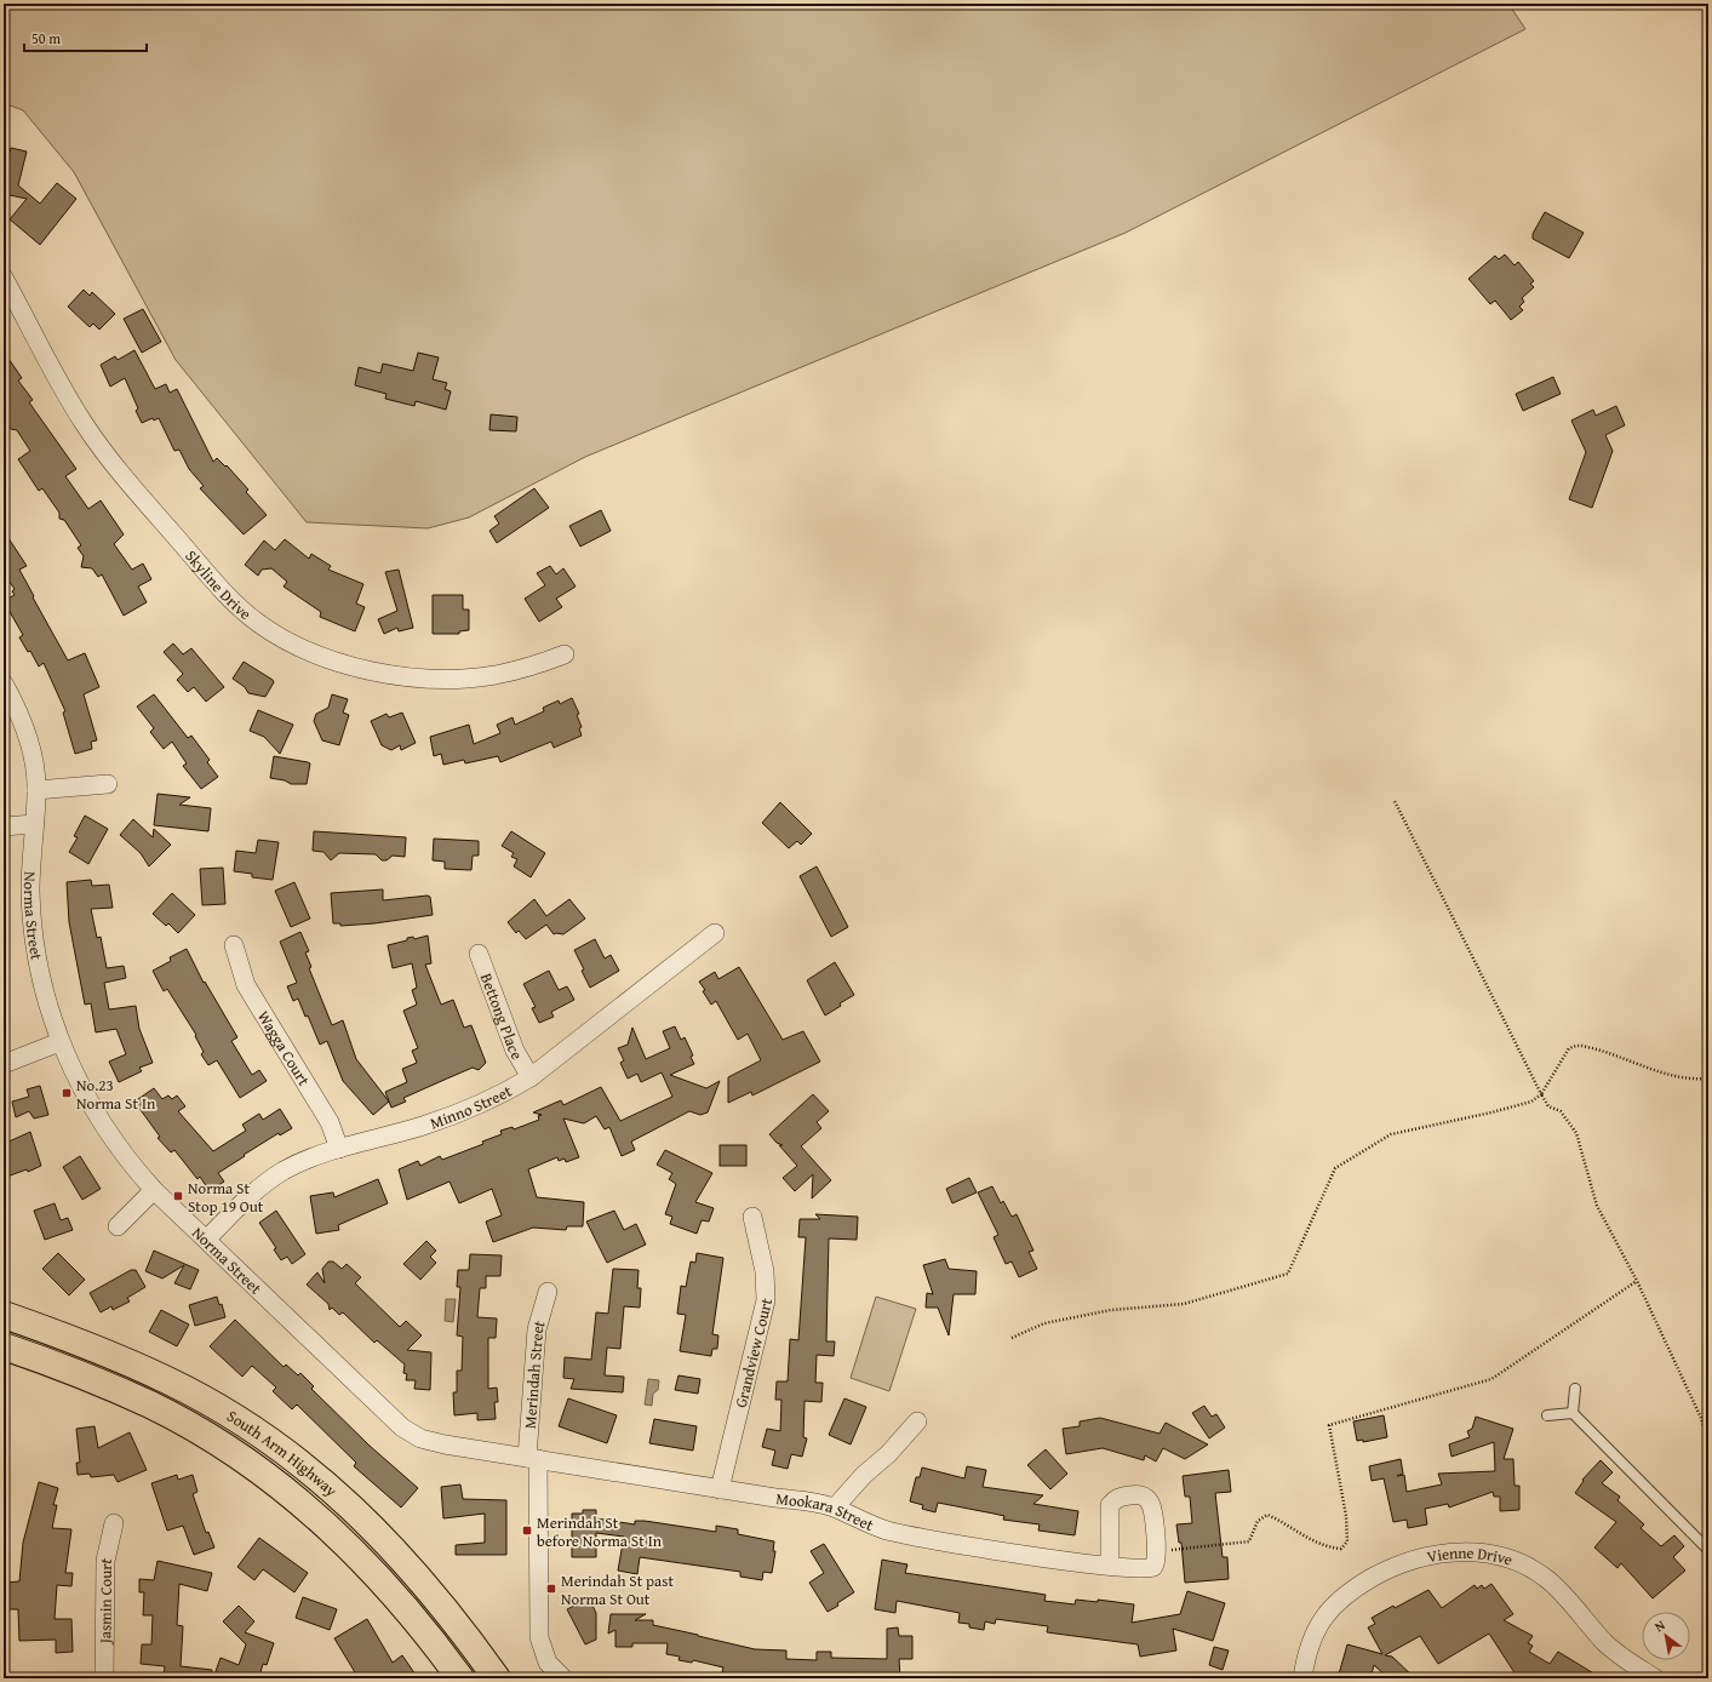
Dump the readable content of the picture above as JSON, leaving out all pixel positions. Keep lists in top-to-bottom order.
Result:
{
  "streets": {
    "main road": ["South Arm Highway"],
    "street": [
      "Skyline Drive",
      "Norma Street",
      "Bettong Place",
      "Wagga Court",
      "Minno Street",
      "Grandview Court",
      "Merindah Street",
      "Mookara Street",
      "Vienne Drive",
      "Jasmin Court"
    ]
  },
  "crossings": [
    ["Norma Street", "Minno Street"],
    ["Norma Street", "Merindah Street"],
    ["Norma Street", "Mookara Street"],
    ["Bettong Place", "Minno Street"],
    ["Wagga Court", "Minno Street"],
    ["Grandview Court", "Mookara Street"],
    ["Merindah Street", "Mookara Street"]
  ],
  "places": {
    "transit": [
      "No.23 Norma St In",
      "Norma St Stop 19 Out",
      "Merindah St before Norma St In",
      "Merindah St past Norma St Out"
    ]
  },
  "scale_bar": "50 m",
  "north": "top left"
}
